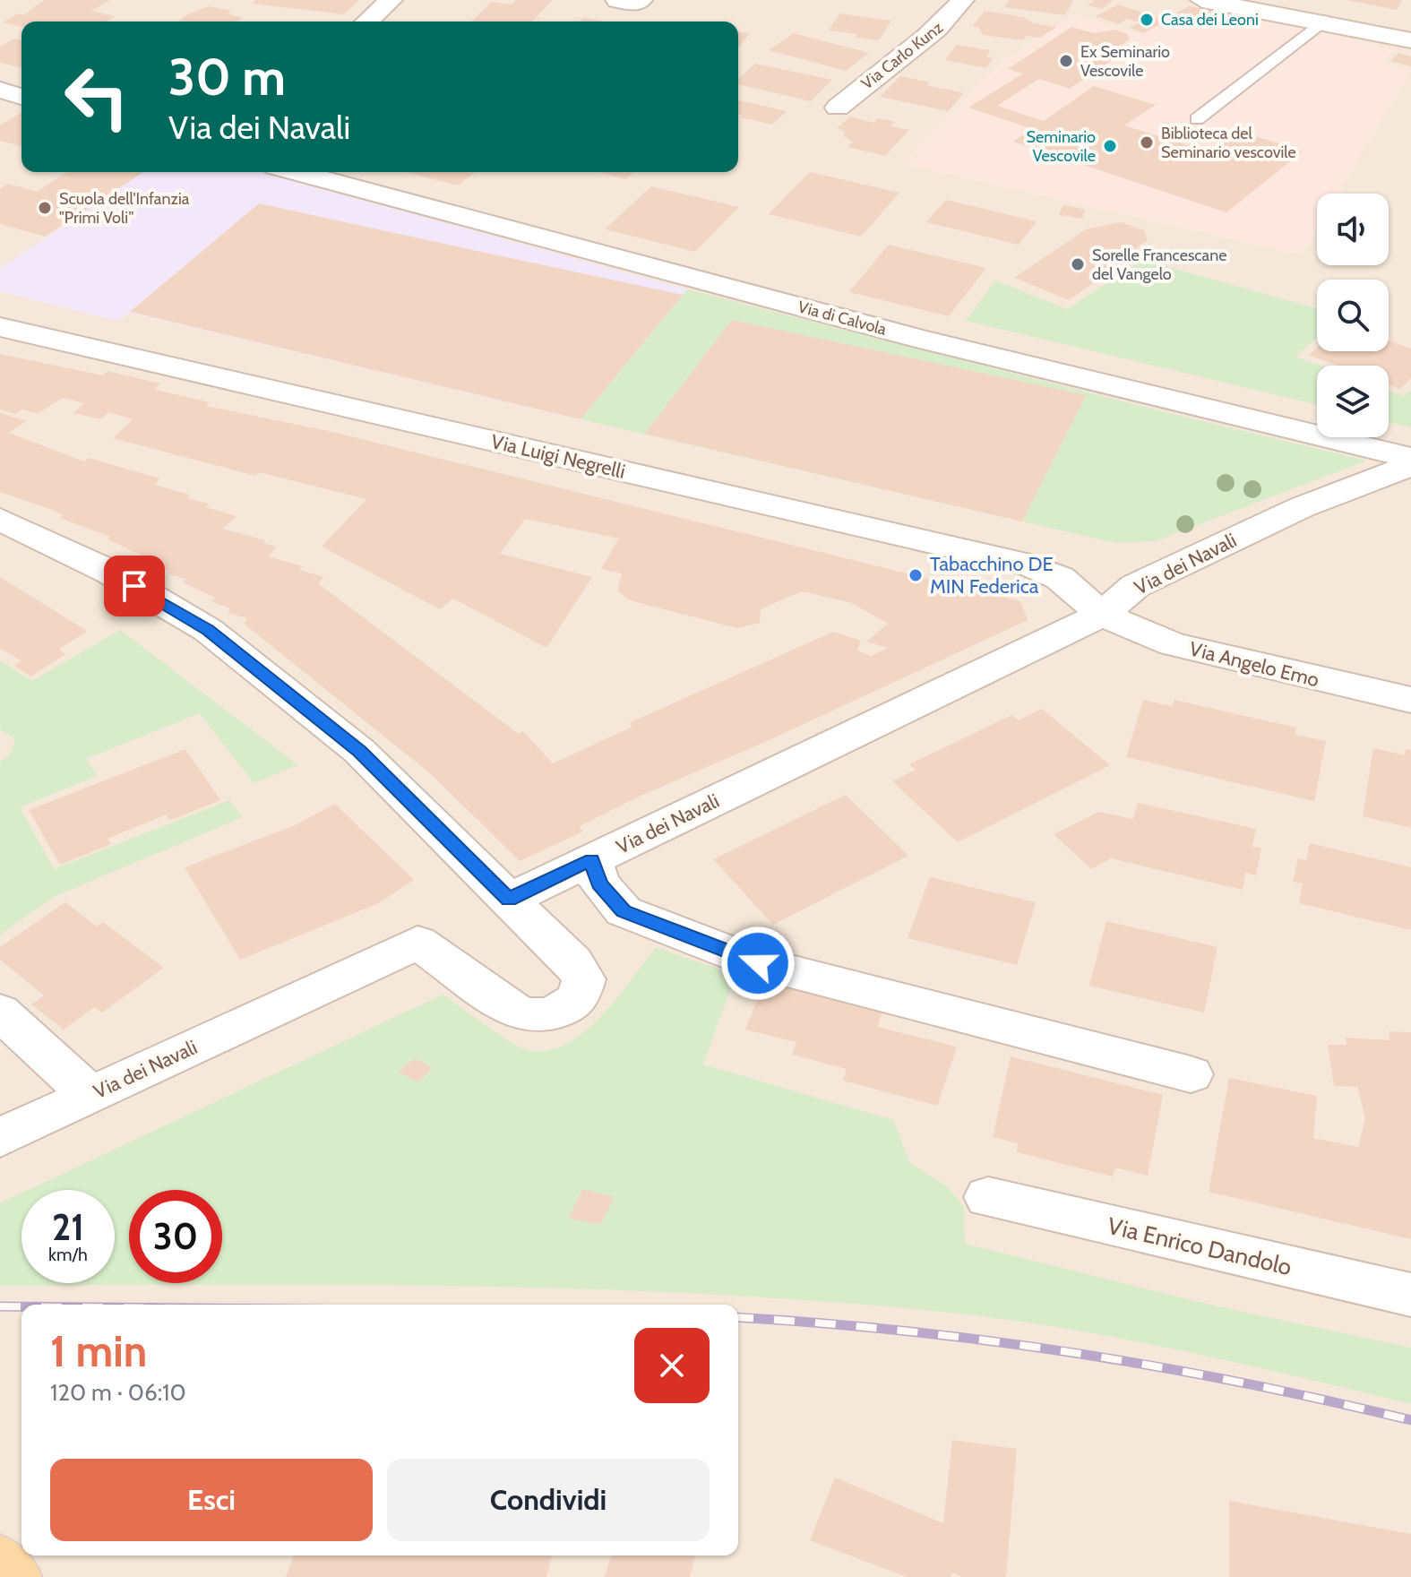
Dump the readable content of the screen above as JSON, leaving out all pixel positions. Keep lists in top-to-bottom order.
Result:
{
  "streets": {
    "street": [
      "Via Carlo Kunz",
      "Via di Calvola",
      "Via Luigi Negrelli",
      "Via dei Navali",
      "Via Angelo Emo",
      "Via Enrico Dandolo"
    ]
  },
  "crossings": [
    ["Via Luigi Negrelli", "Via dei Navali"],
    ["Via Luigi Negrelli", "Via Angelo Emo"],
    ["Via dei Navali", "Via Angelo Emo"]
  ],
  "places": [
    "Casa dei Leoni",
    "Ex Seminario Vescovile",
    "Biblioteca del Seminario vescovile",
    "Seminario Vescovile",
    "Scuola dell'Infanzia \"Primi Voli\"",
    "Sorelle Francescane del Vangelo",
    "Tabacchino DE MIN Federica"
  ],
  "page": {
    "turn": ["30 m", "Via dei Navali"],
    "speed": "21 km/h",
    "limit": "30",
    "heading": ["1 min", "120 m · 06:10"],
    "buttons": ["Esci", "Condividi"]
  }
}
